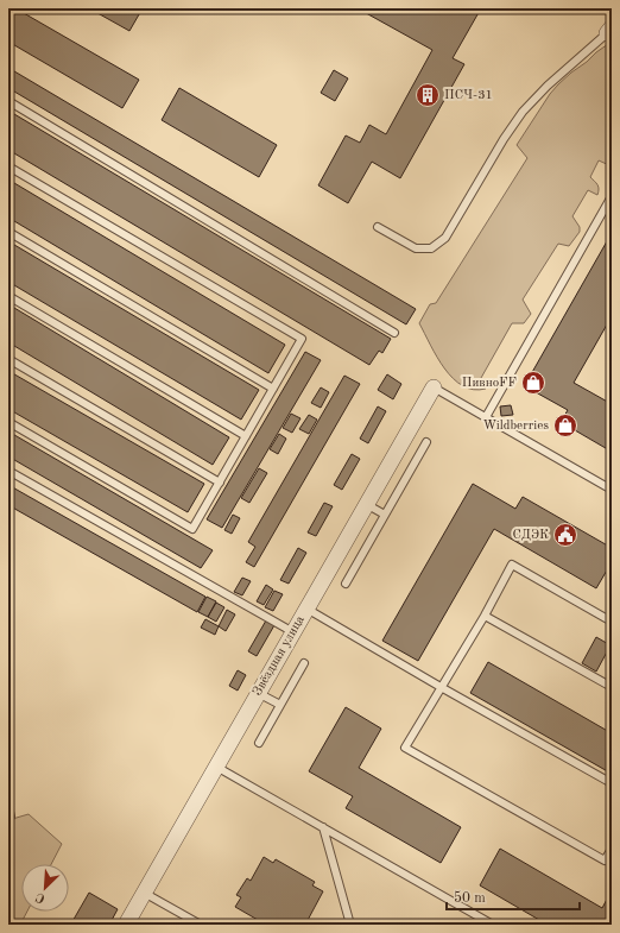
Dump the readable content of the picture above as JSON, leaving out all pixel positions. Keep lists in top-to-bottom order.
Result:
{
  "streets": {
    "street": ["Звёздная улица"]
  },
  "places": {
    "building": ["ПСЧ-31"],
    "shop": ["ПивноFF", "Wildberries"],
    "public building": ["СДЭК"]
  },
  "scale_bar": "50 m",
  "north": "bottom left"
}
